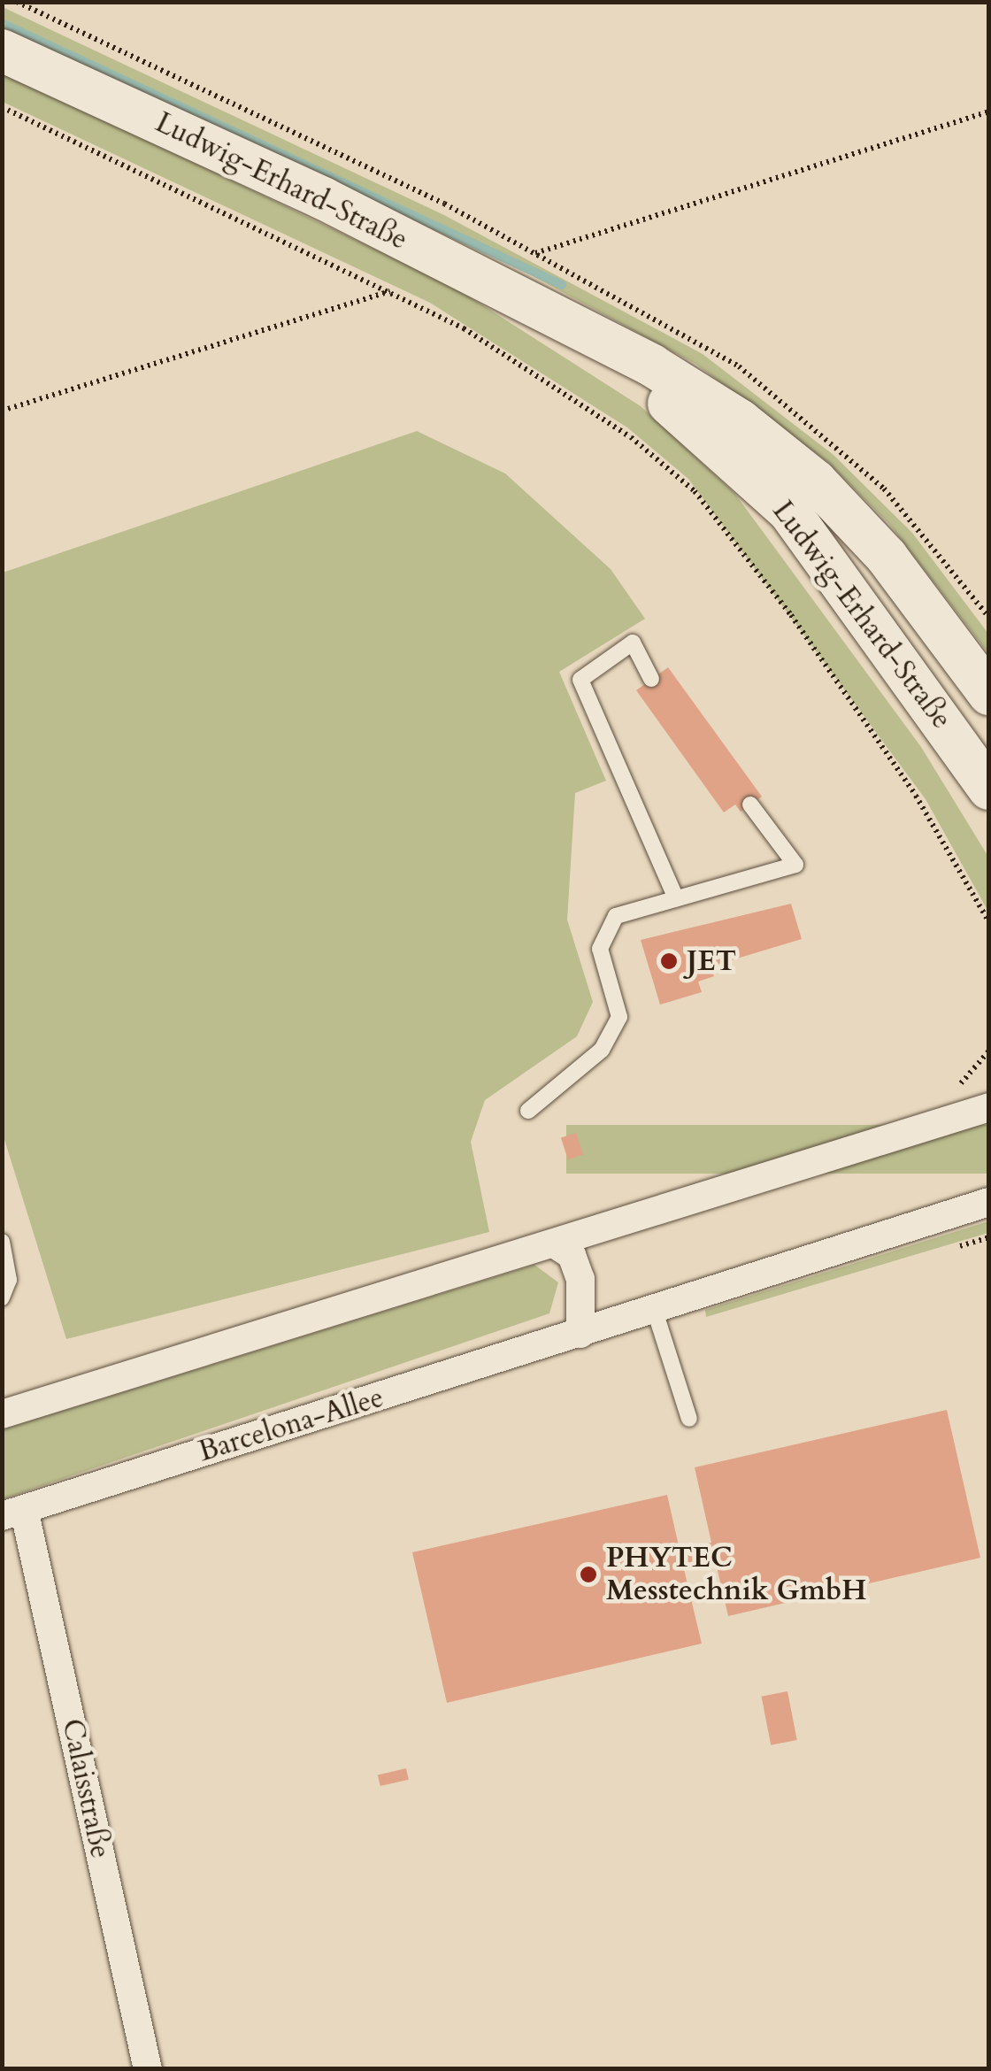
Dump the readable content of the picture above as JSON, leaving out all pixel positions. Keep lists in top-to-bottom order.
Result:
{
  "streets": {
    "main road": ["Ludwig-Erhard-Straße"],
    "street": ["Barcelona-Allee", "Calaisstraße"]
  },
  "crossings": [
    ["Barcelona-Allee", "Calaisstraße"]
  ],
  "places": ["JET", "PHYTEC Messtechnik GmbH"]
}
